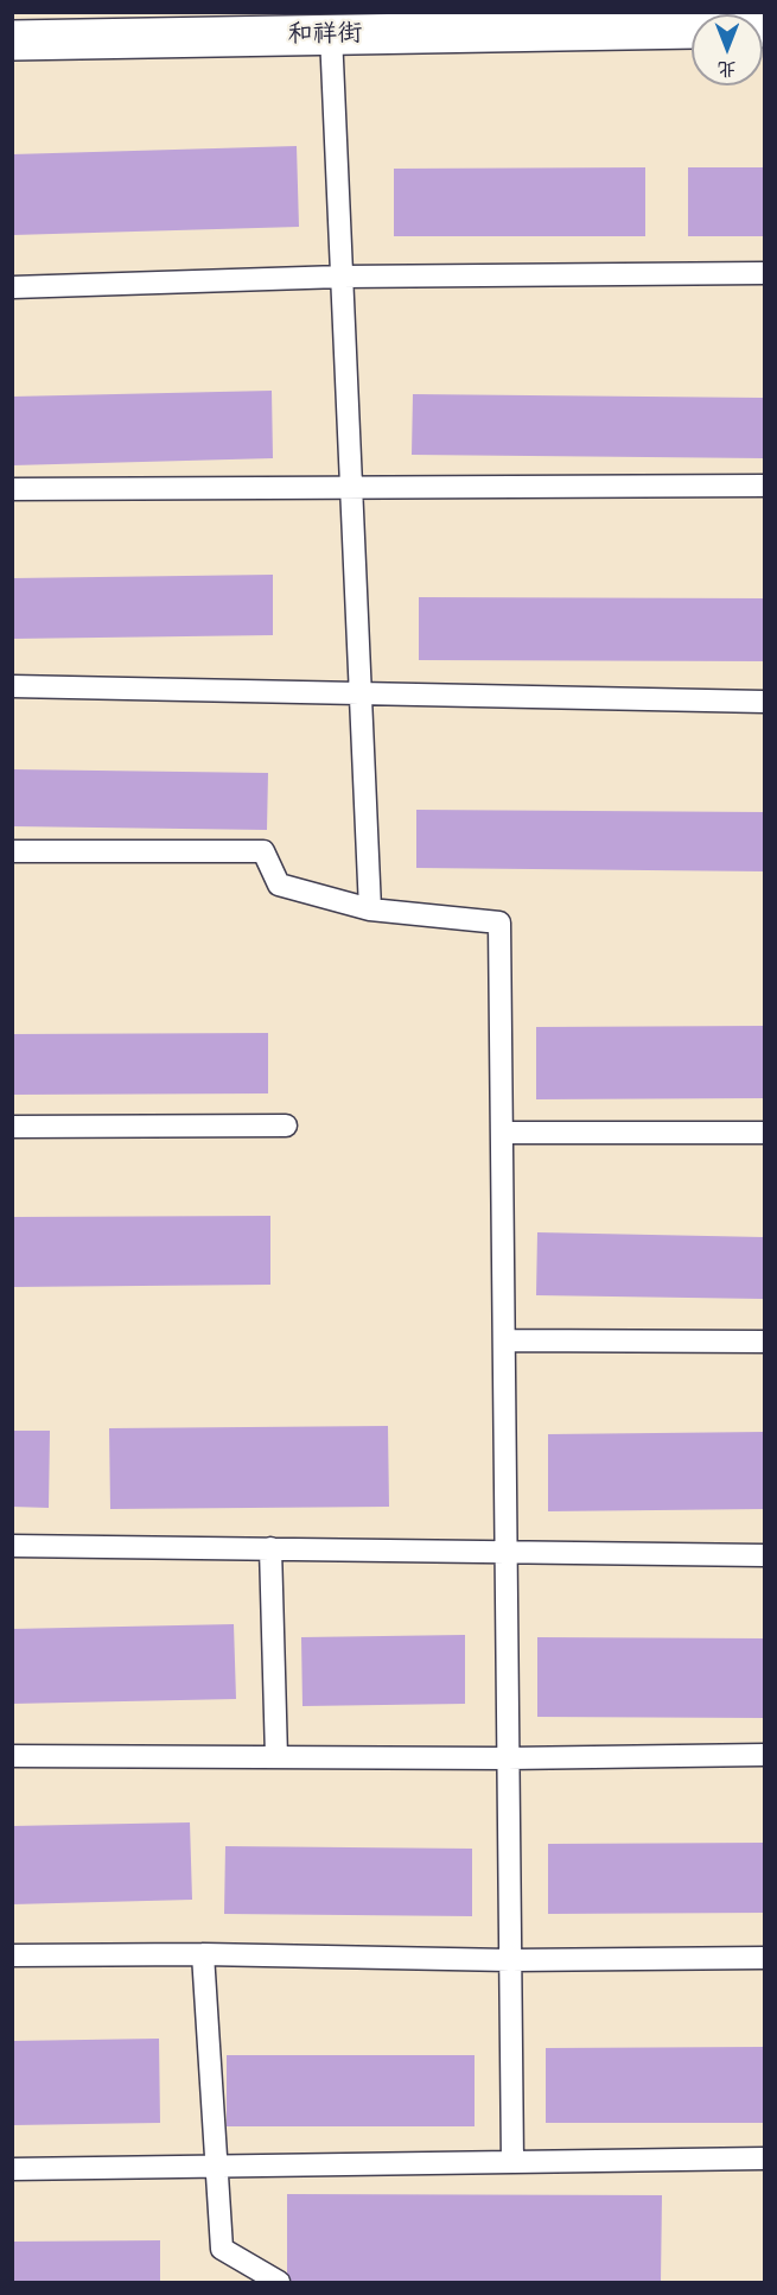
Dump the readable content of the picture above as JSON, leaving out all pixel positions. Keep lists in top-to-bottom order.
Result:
{
  "streets": {
    "street": ["和祥街"]
  },
  "north": "bottom"
}
